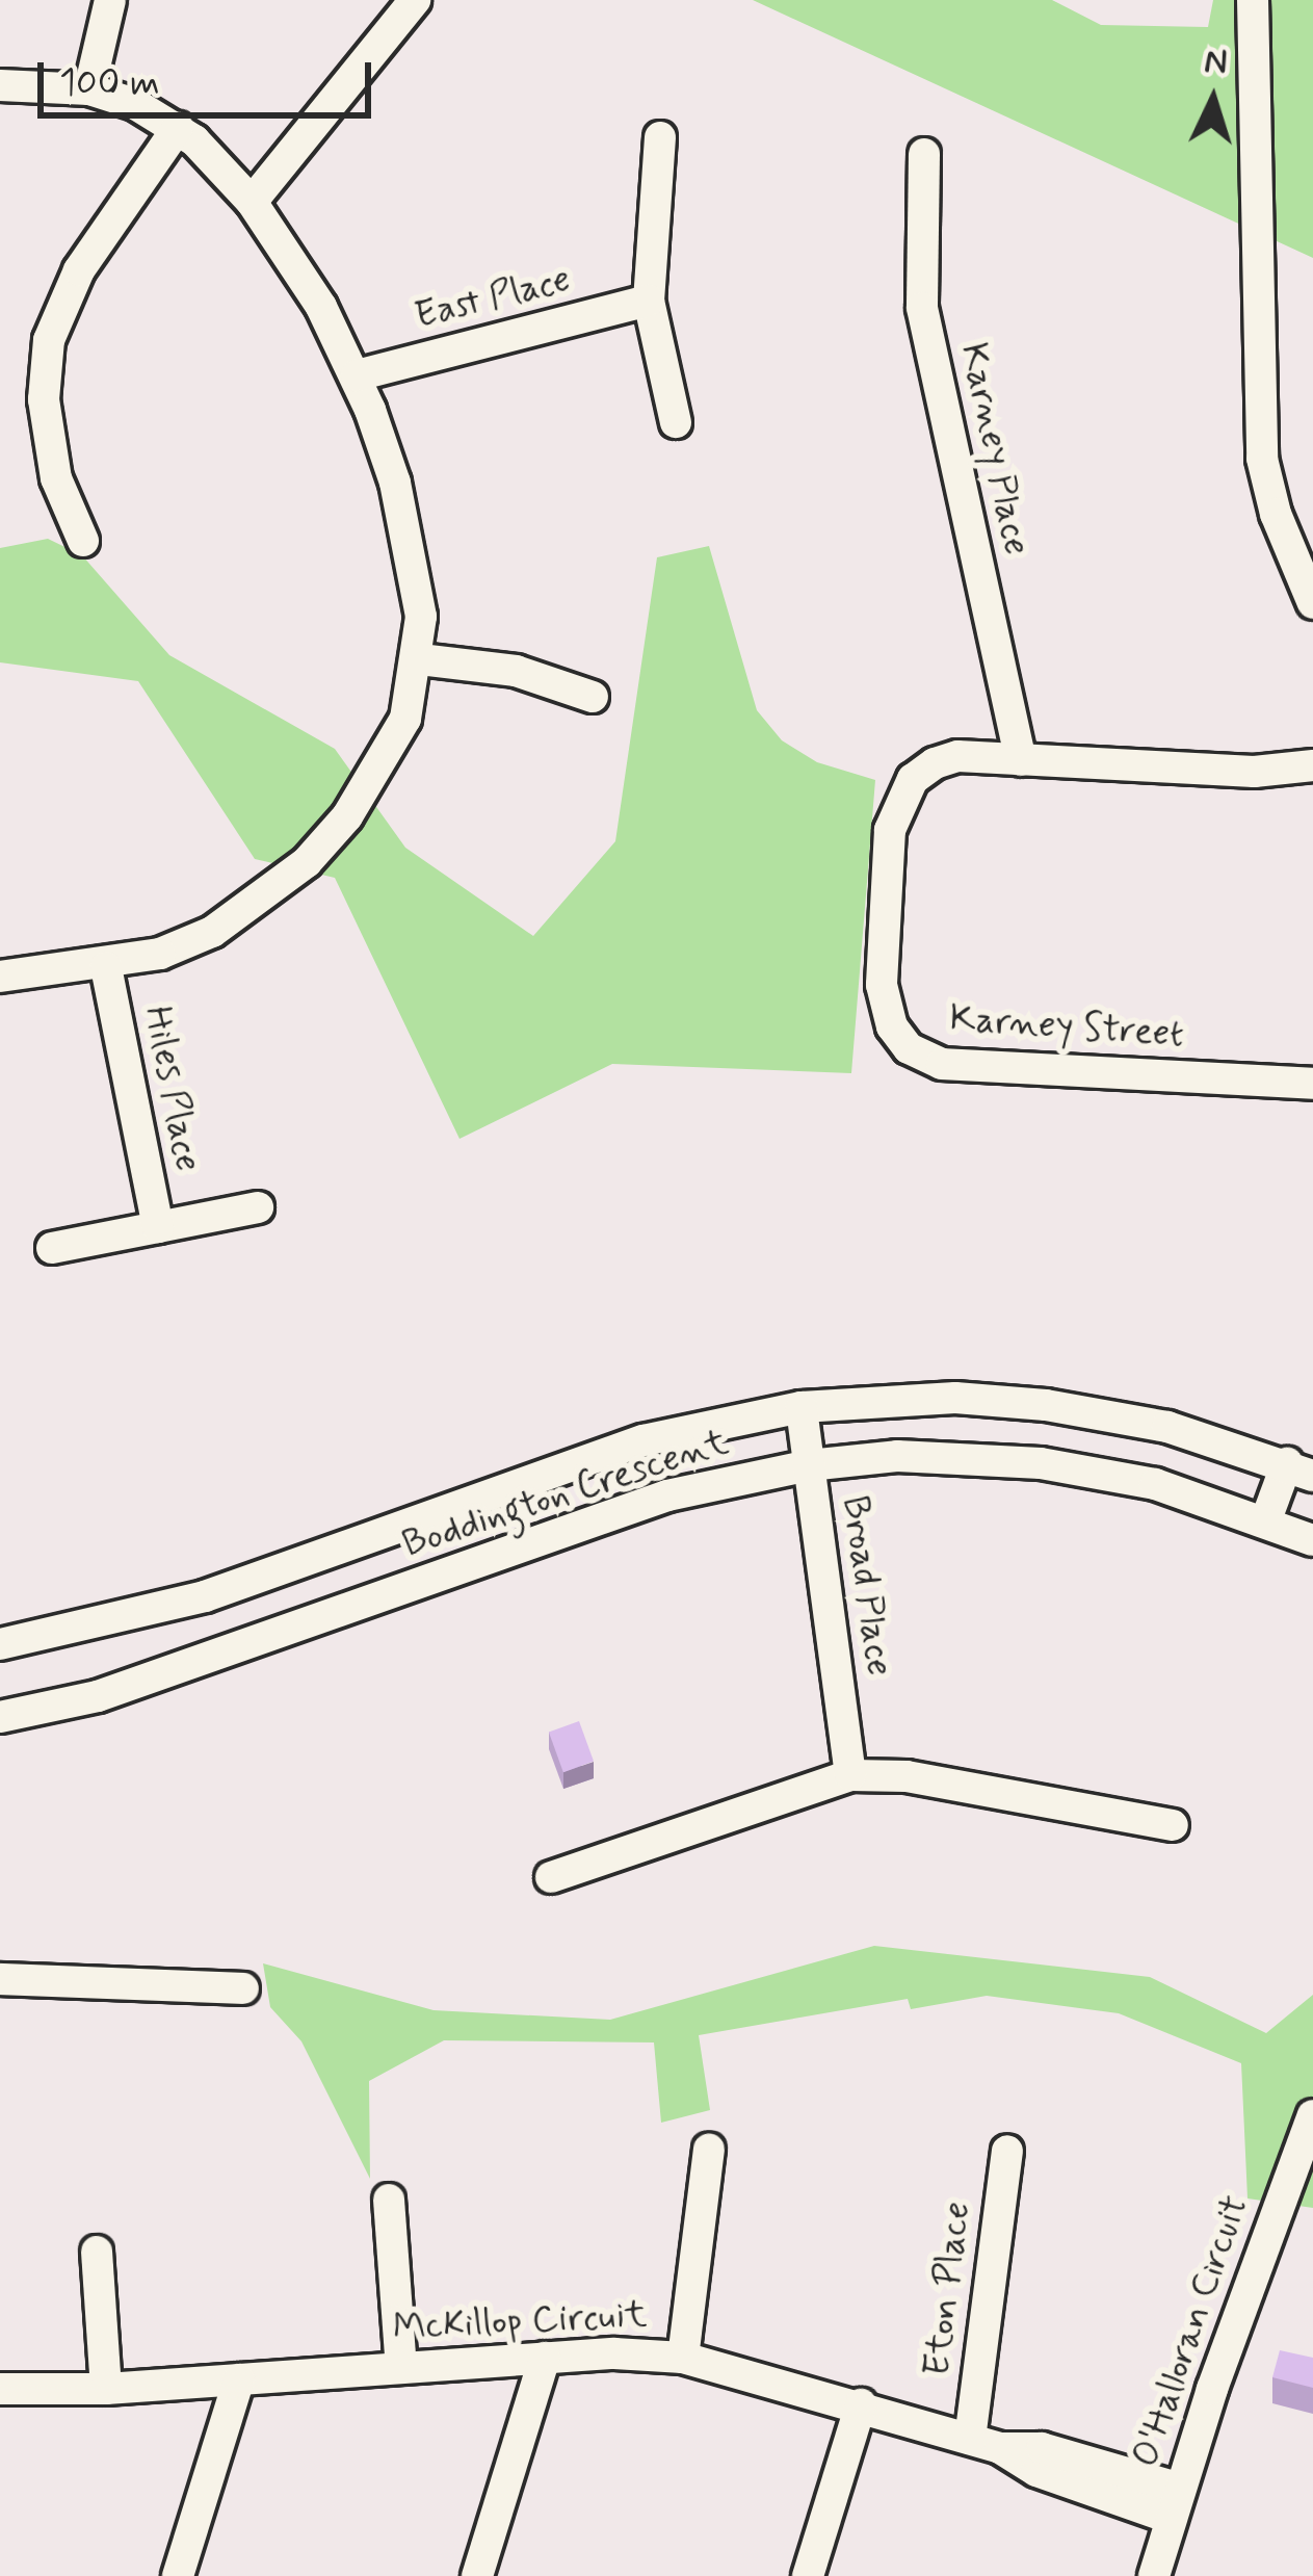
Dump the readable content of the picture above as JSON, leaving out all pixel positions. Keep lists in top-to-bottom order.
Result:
{
  "streets": {
    "street": [
      "East Place",
      "Karney Place",
      "Karney Street",
      "Hiles Place",
      "Boddington Crescent",
      "Broad Place",
      "Eton Place",
      "McKillop Circuit",
      "O'Halloran Circuit"
    ]
  },
  "crossings": [
    ["Karney Place", "Karney Street"],
    ["Boddington Crescent", "Broad Place"],
    ["Eton Place", "McKillop Circuit"],
    ["McKillop Circuit", "O'Halloran Circuit"]
  ],
  "scale_bar": "100 m",
  "north": "top"
}
